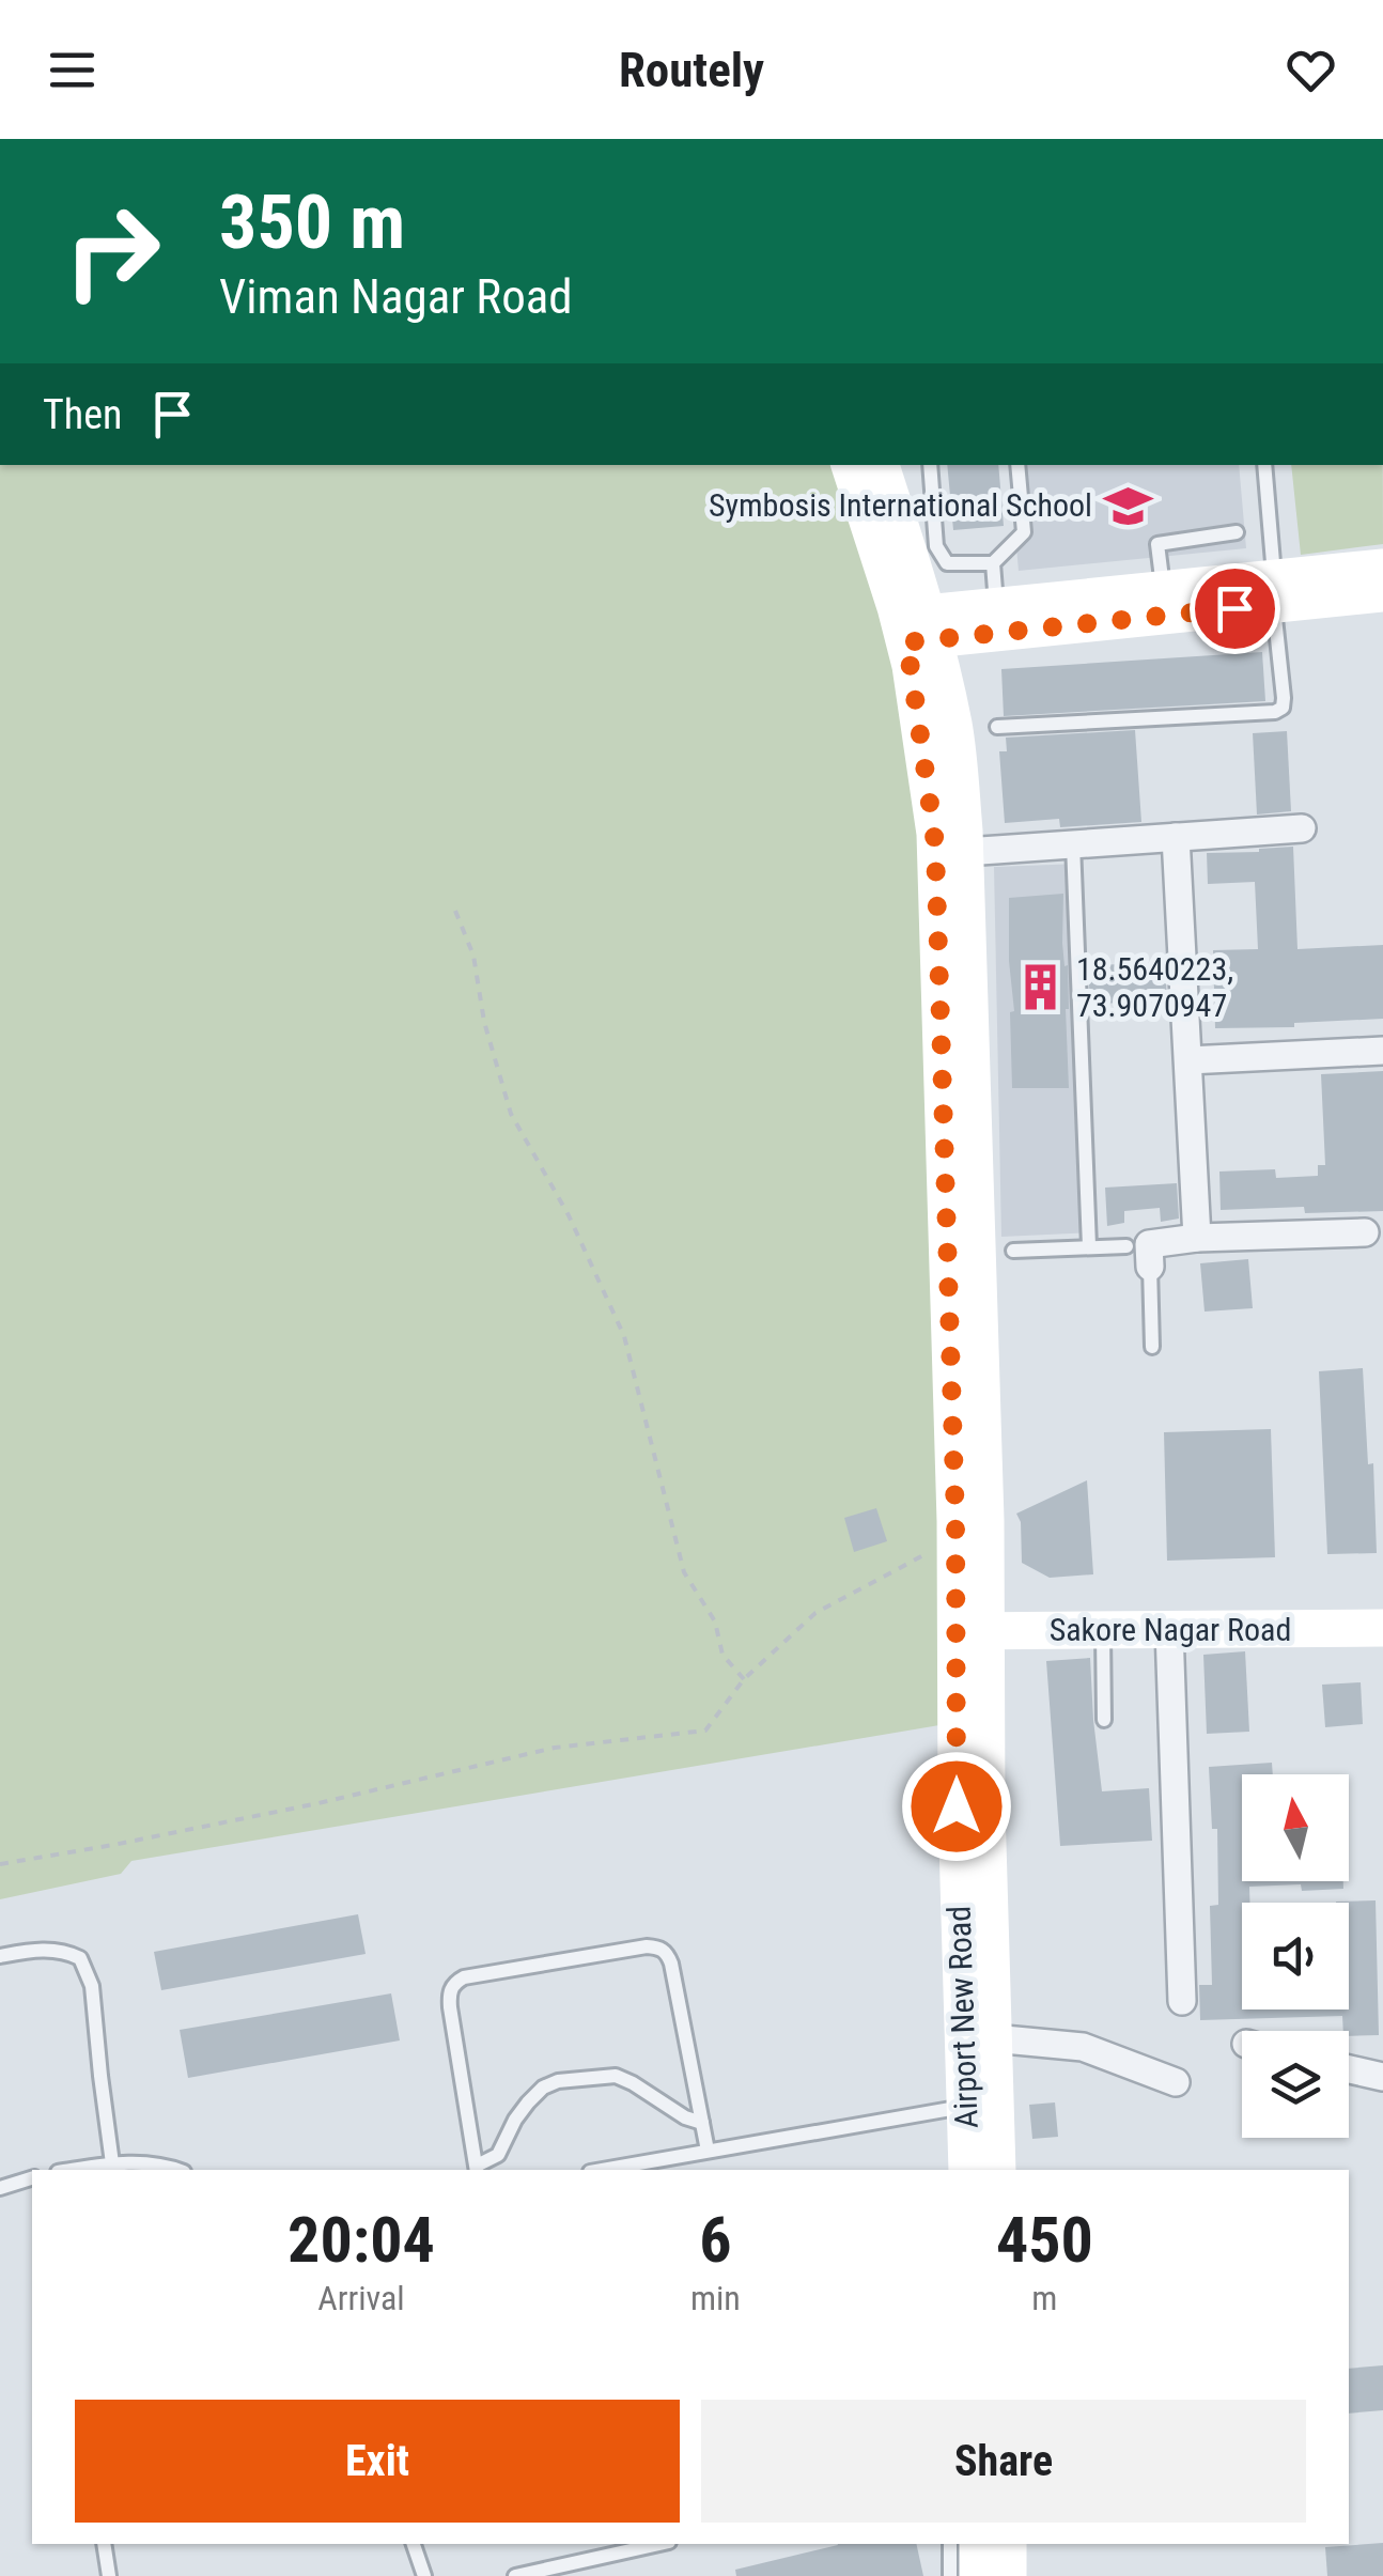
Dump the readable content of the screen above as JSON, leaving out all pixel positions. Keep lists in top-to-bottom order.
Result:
{
  "streets": {
    "main road": ["Sakore Nagar Road", "Airport New Road"]
  },
  "crossings": [
    ["Sakore Nagar Road", "Airport New Road"]
  ],
  "places": {
    "school or university": ["Symbosis International School"],
    "building": ["18.5640223, 73.9070947"]
  },
  "north": "top",
  "page": {
    "header": "Routely",
    "turn": ["350 m", "Viman Nagar Road"],
    "then": "Then",
    "eta": [
      "20:04",
      "Arrival",
      "6",
      "min",
      "450",
      "m"
    ],
    "buttons": ["Exit", "Share"]
  }
}
